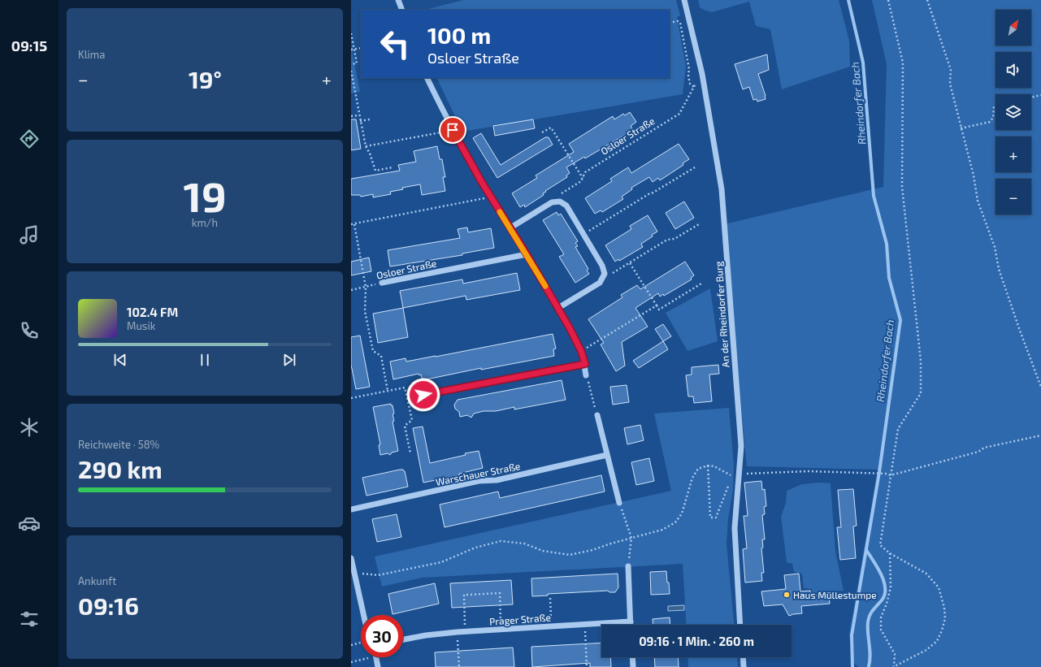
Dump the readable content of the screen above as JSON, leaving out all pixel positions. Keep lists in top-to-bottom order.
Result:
{
  "streets": {
    "street": [
      "Osloer Straße",
      "An der Rheindorfer Burg",
      "Warschauer Straße",
      "Prager Straße"
    ]
  },
  "crossings": [
    ["Osloer Straße", "An der Rheindorfer Burg"]
  ],
  "water": ["Rheindorfer Bach"],
  "places": ["Haus Müllestumpe"],
  "north": "top right",
  "page": {
    "tabs": "09:15",
    "tile": [
      "Klima",
      ["19", "km/h"],
      ["Reichweite · 58%", "290 km"],
      ["Ankunft", "09:16"]
    ],
    "map_buttons": ["+", "−"],
    "turn": ["100 m", "Osloer Straße"],
    "heat": ["−", "19°", "+"],
    "song": ["102.4 FM", "Musik"],
    "limit": "30",
    "trip": "09:16 · 1 Min. · 260 m"
  }
}
